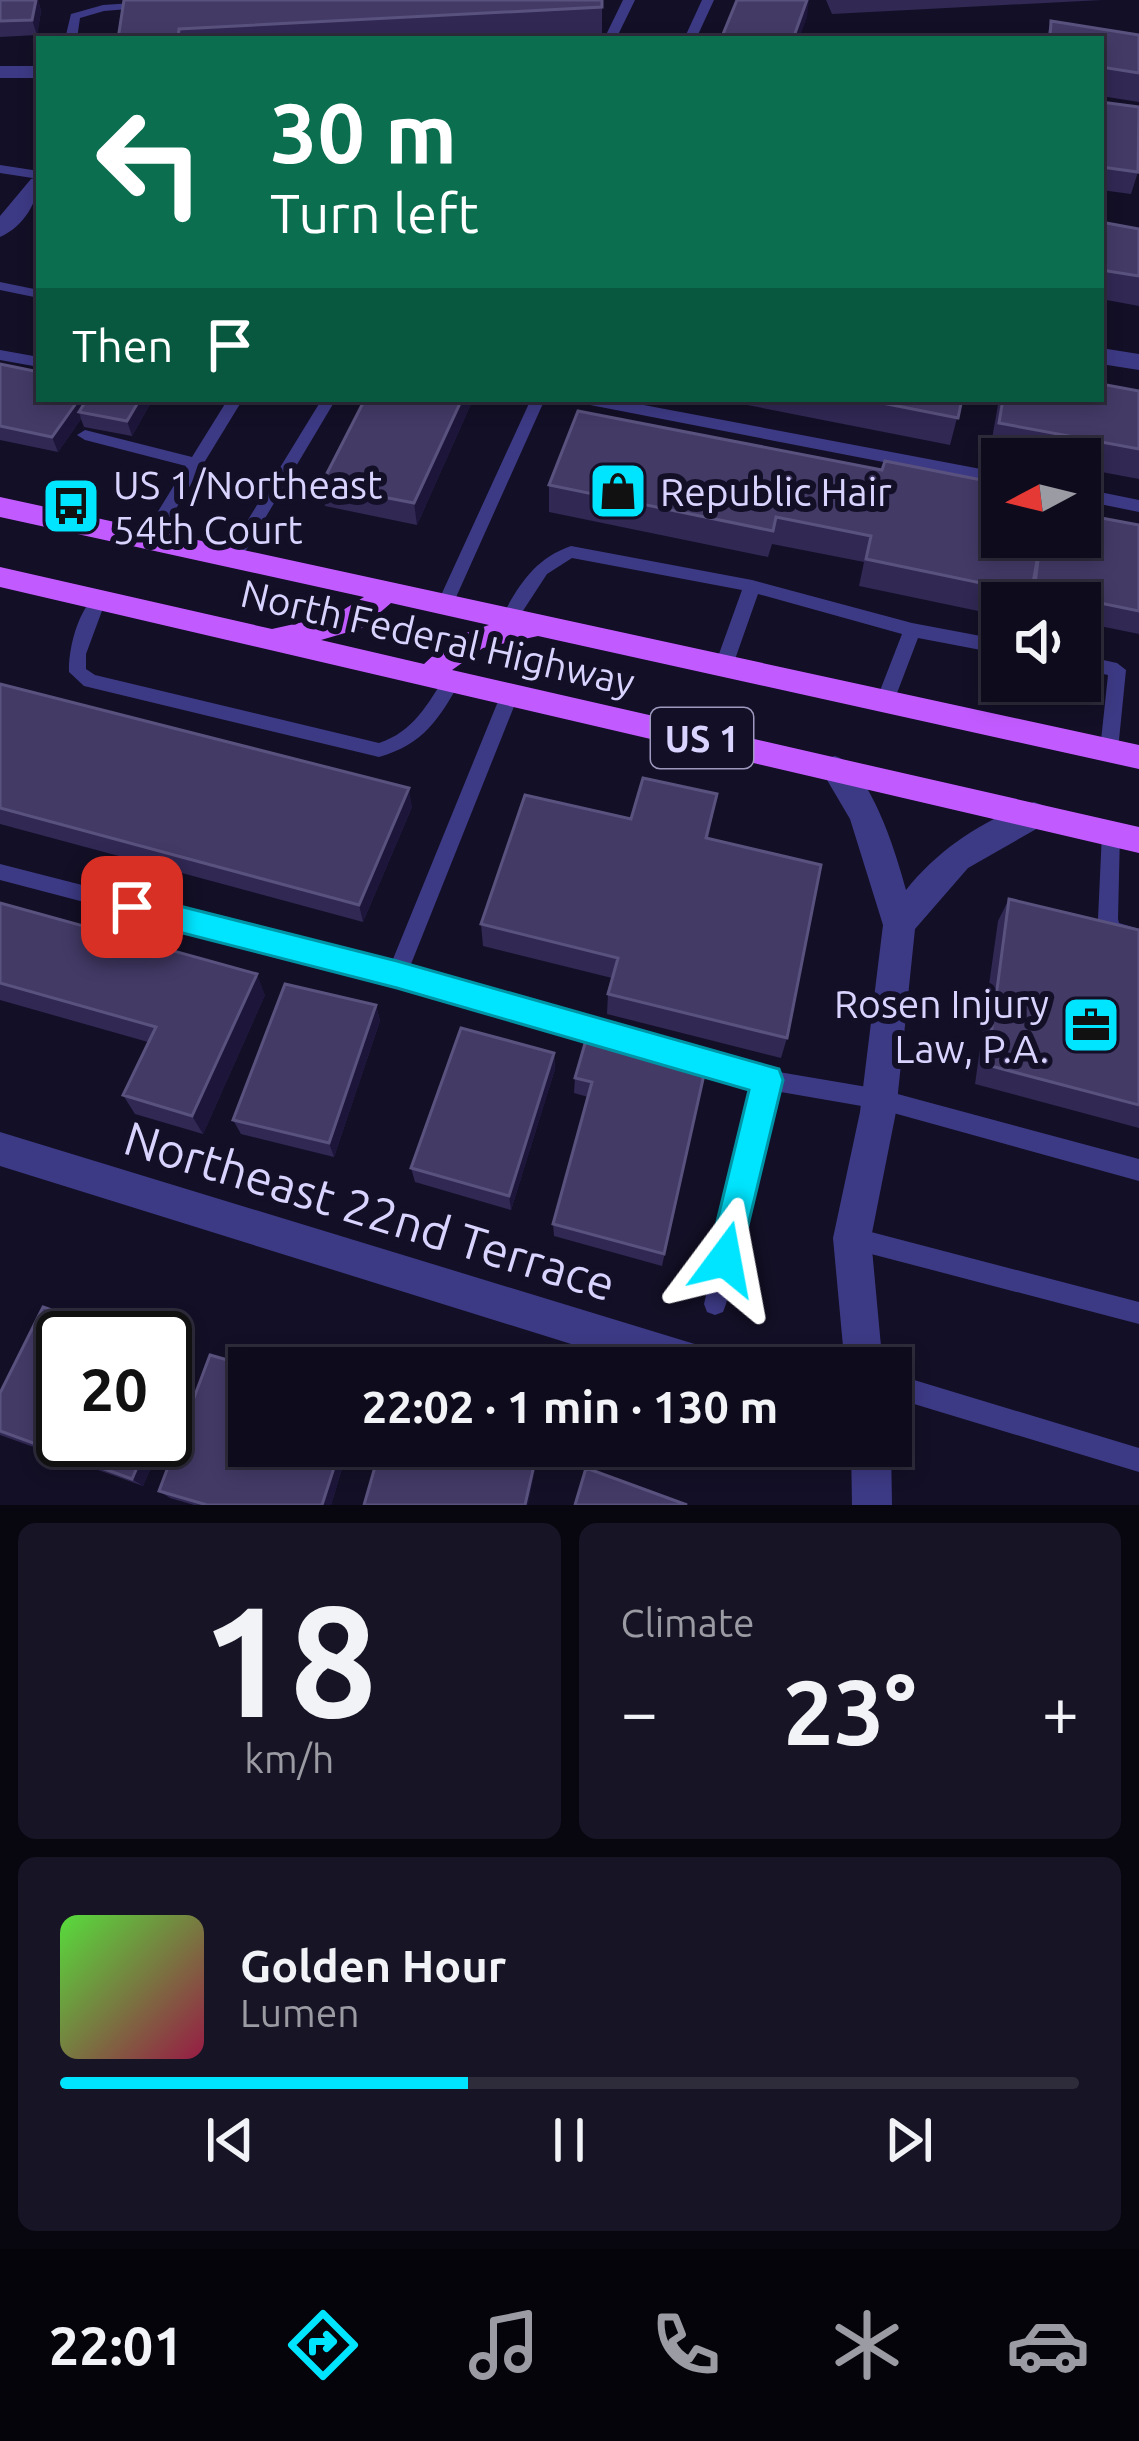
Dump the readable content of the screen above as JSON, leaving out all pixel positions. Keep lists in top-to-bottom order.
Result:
{
  "streets": {
    "main road": ["North Federal Highway", "US 1"],
    "street": ["Northeast 22nd Terrace"]
  },
  "places": {
    "shop": ["Republic Hair"],
    "bus stop": ["US 1/Northeast 54th Court"],
    "office": ["Rosen Injury Law, P.A."]
  },
  "north": "left",
  "page": {
    "turn": ["30 m", "Turn left"],
    "then": "Then",
    "limit": "20",
    "trip": "22:02 · 1 min · 130 m",
    "tile": [
      ["18", "km/h"],
      "Climate"
    ],
    "heat": ["−", "23°", "+"],
    "song": ["Golden Hour", "Lumen"],
    "tabs": "22:01"
  }
}
